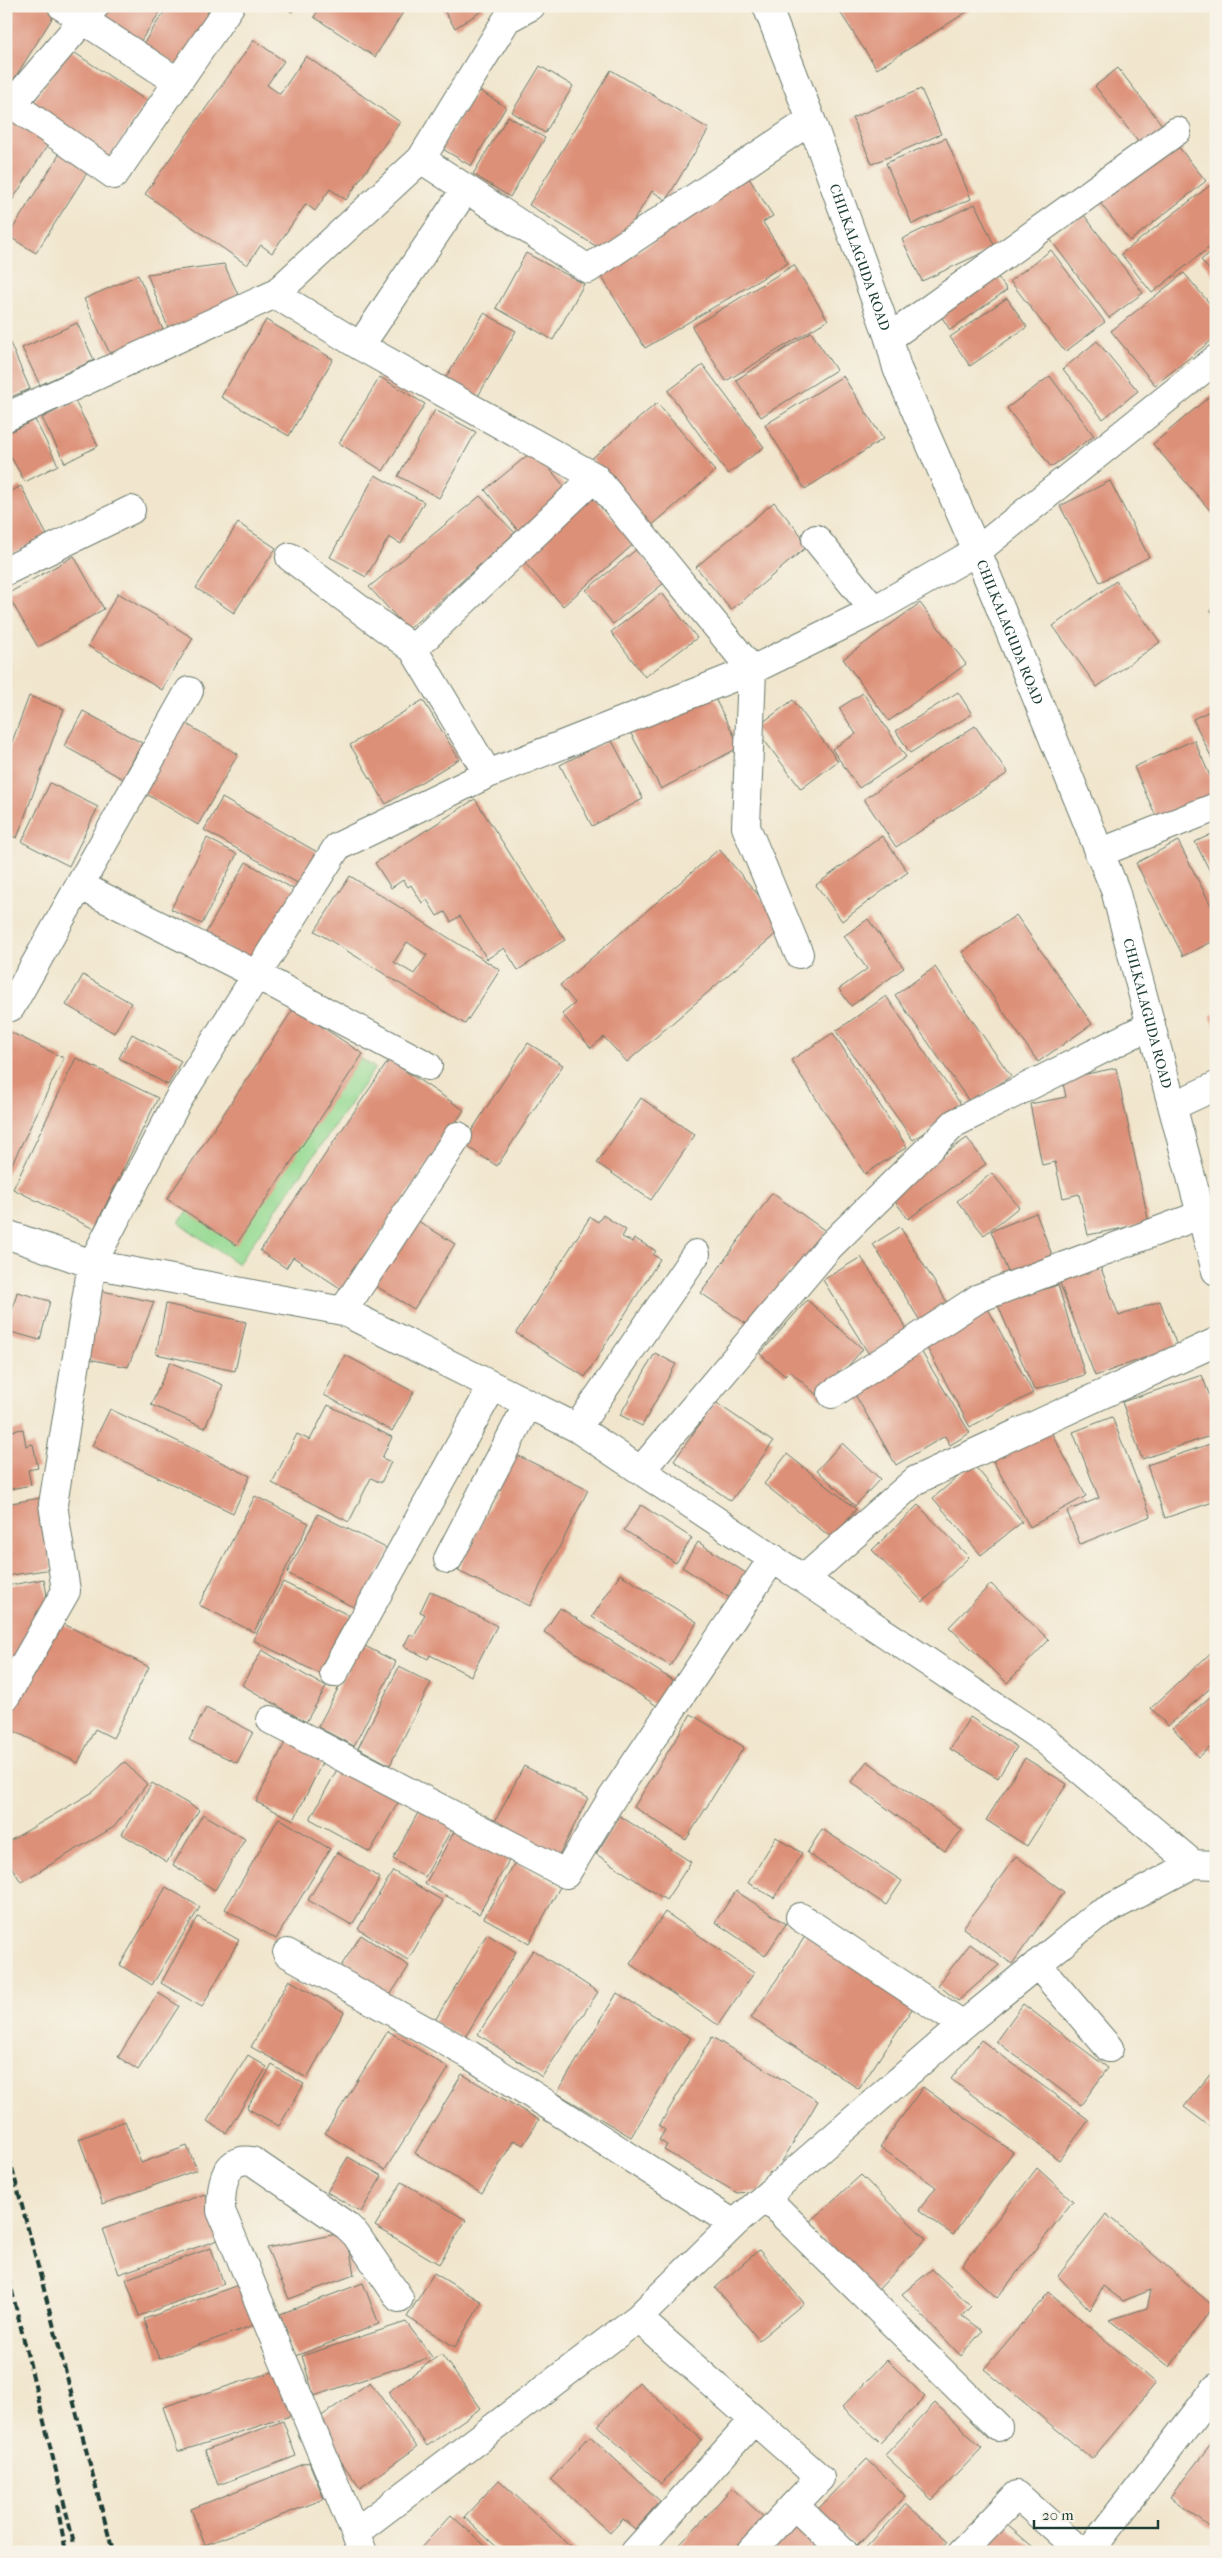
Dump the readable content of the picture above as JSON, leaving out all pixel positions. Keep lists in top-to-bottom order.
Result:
{
  "streets": {
    "street": ["CHILKALAGUDA ROAD"]
  },
  "scale_bar": "20 m"
}
